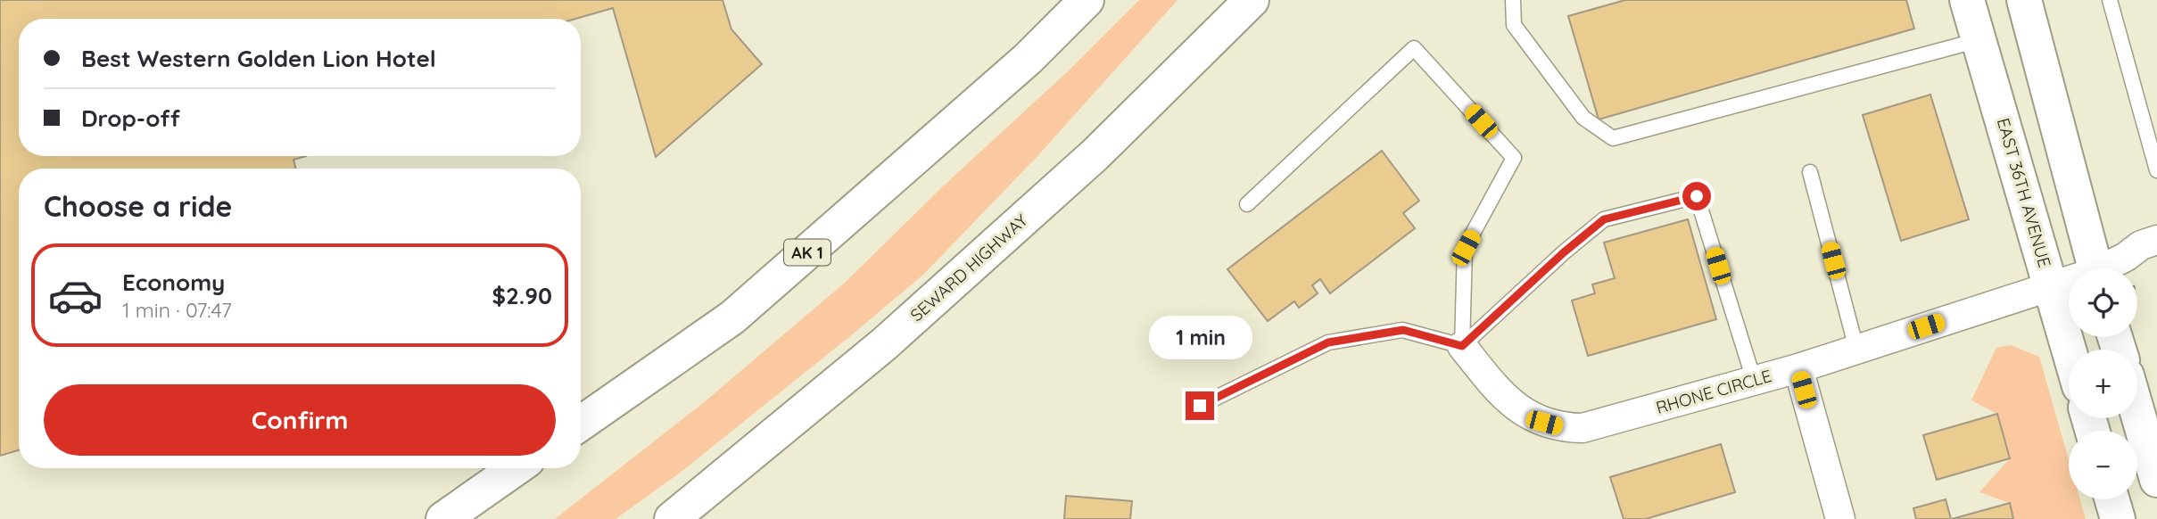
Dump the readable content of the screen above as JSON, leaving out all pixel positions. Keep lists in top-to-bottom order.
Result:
{
  "streets": {
    "main road": ["EAST 36TH AVENUE", "AK 1", "SEWARD HIGHWAY"],
    "street": ["RHONE CIRCLE"]
  },
  "crossings": [
    ["EAST 36TH AVENUE", "RHONE CIRCLE"]
  ],
  "page": {
    "banner": ["Best Western Golden Lion Hotel", "Drop-off"],
    "heading": "Choose a ride",
    "list": [
      {
        "name": "Economy",
        "note": "1 min · 07:47",
        "value": "$2.90"
      }
    ],
    "map_buttons": ["+", "−"],
    "bubble": "1 min",
    "buttons": "Confirm"
  }
}
